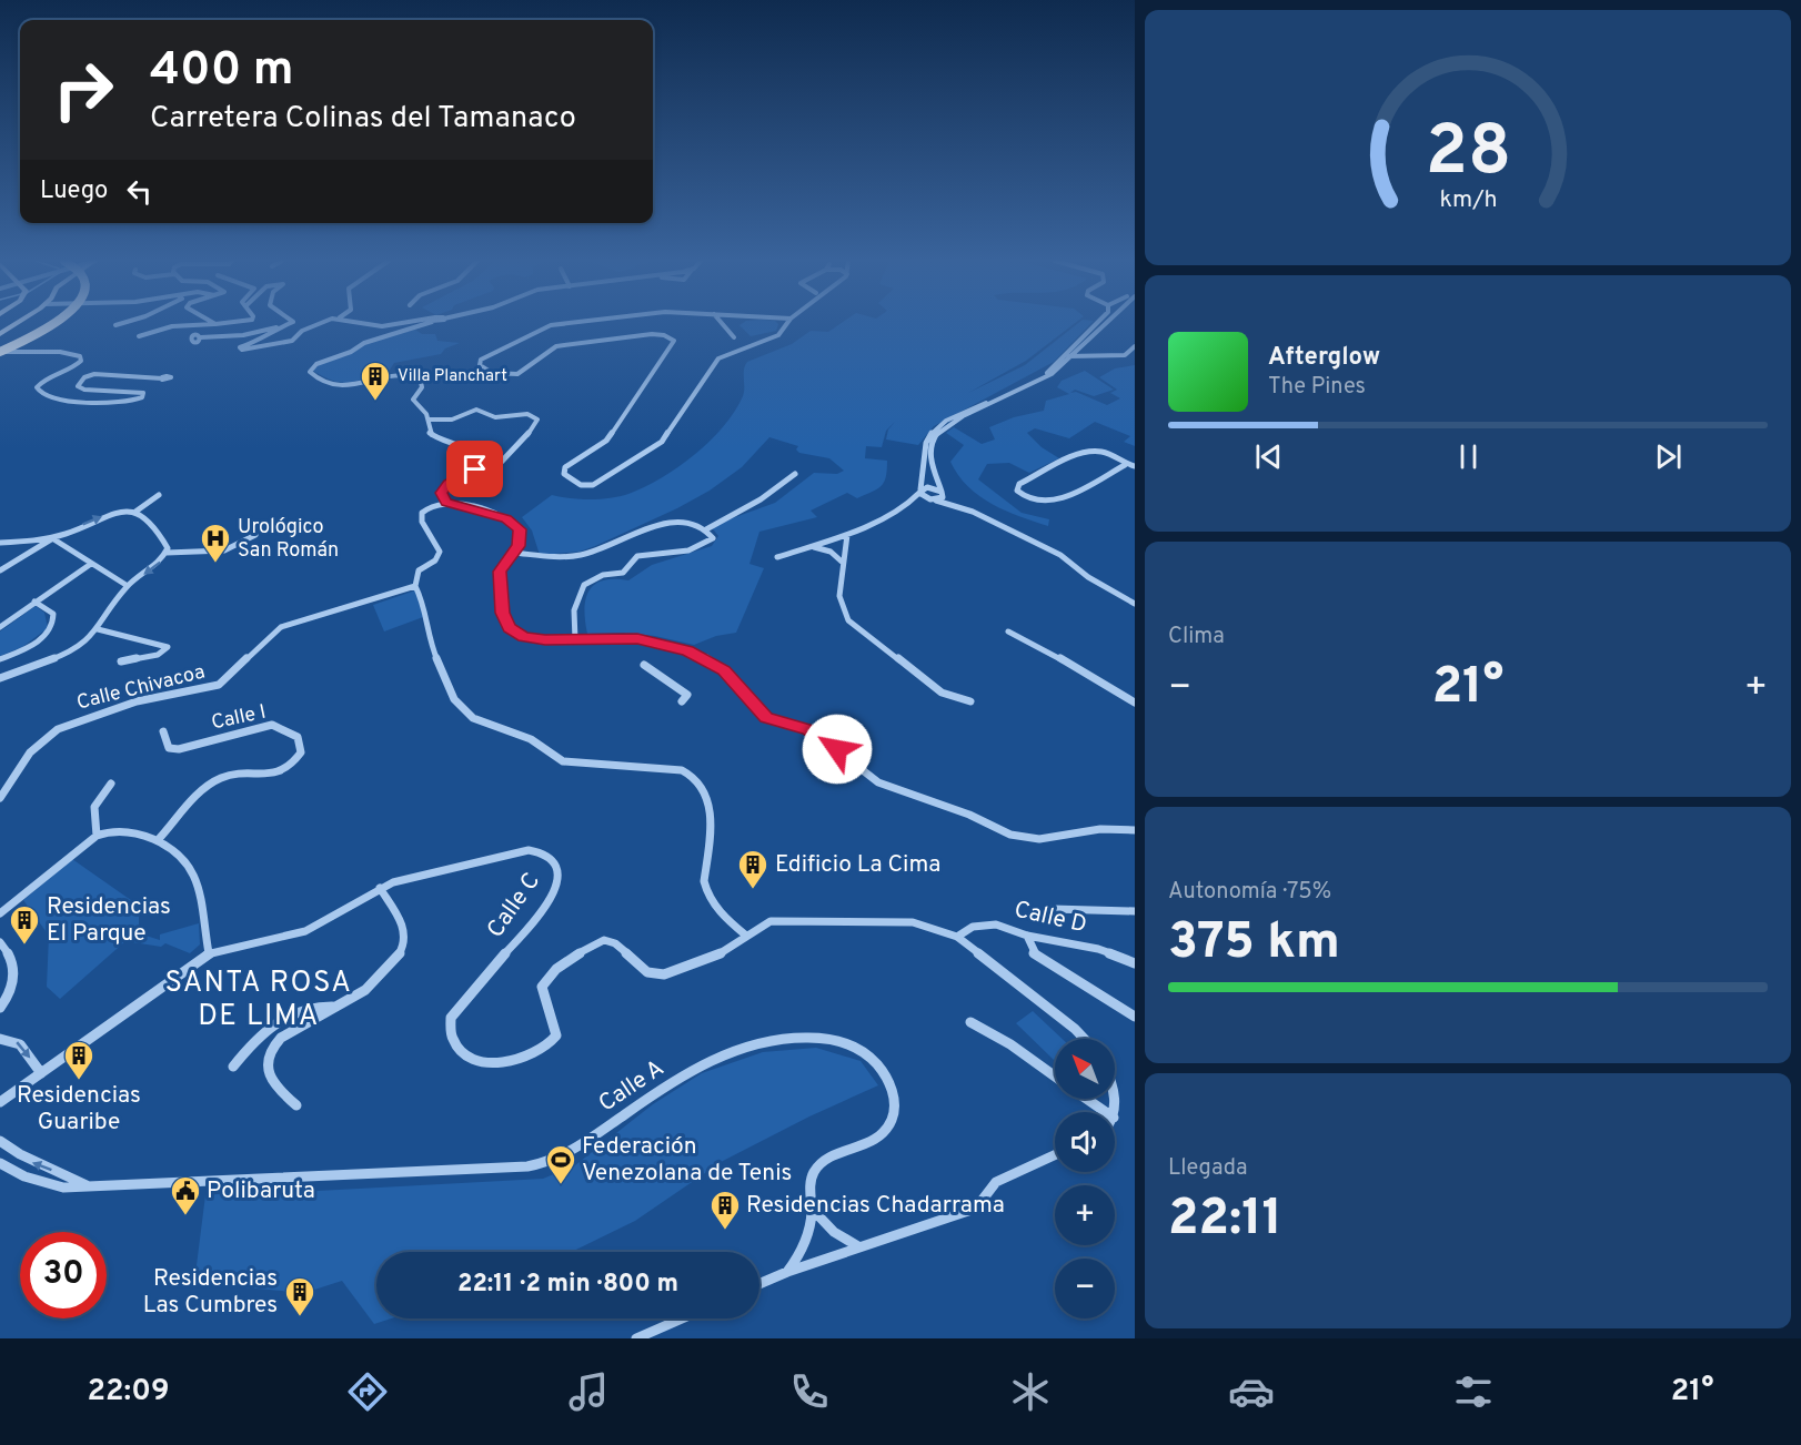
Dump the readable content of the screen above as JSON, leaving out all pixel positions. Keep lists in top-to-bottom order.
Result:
{
  "streets": {
    "street": [
      "Calle Chivacoa",
      "Calle I",
      "Calle C",
      "Calle D",
      "Calle A"
    ]
  },
  "districts": ["SANTA ROSA DE LIMA"],
  "places": {
    "building": [
      "Villa Planchart",
      "Edificio La Cima",
      "Residencias El Parque",
      "Residencias Guaribe",
      "Residencias Chadarrama",
      "Residencias Las Cumbres"
    ],
    "hospital": ["Urológico San Román"],
    "sports": ["Federación Venezolana de Tenis"],
    "public building": ["Polibaruta"]
  },
  "north": "top left",
  "page": {
    "turn": ["400 m", "Carretera Colinas del Tamanaco"],
    "then": "Luego",
    "song": ["Afterglow", "The Pines"],
    "tile": [
      "Clima",
      ["Autonomía · 75%", "375 km"],
      ["Llegada", "22:11"]
    ],
    "heat": ["−", "21°", "+"],
    "map_buttons": ["+", "−"],
    "limit": "30",
    "trip": "22:11 · 2 min · 800 m",
    "tabs": ["22:09", "21°"],
    "gauge": ["28", "km/h"]
  }
}
